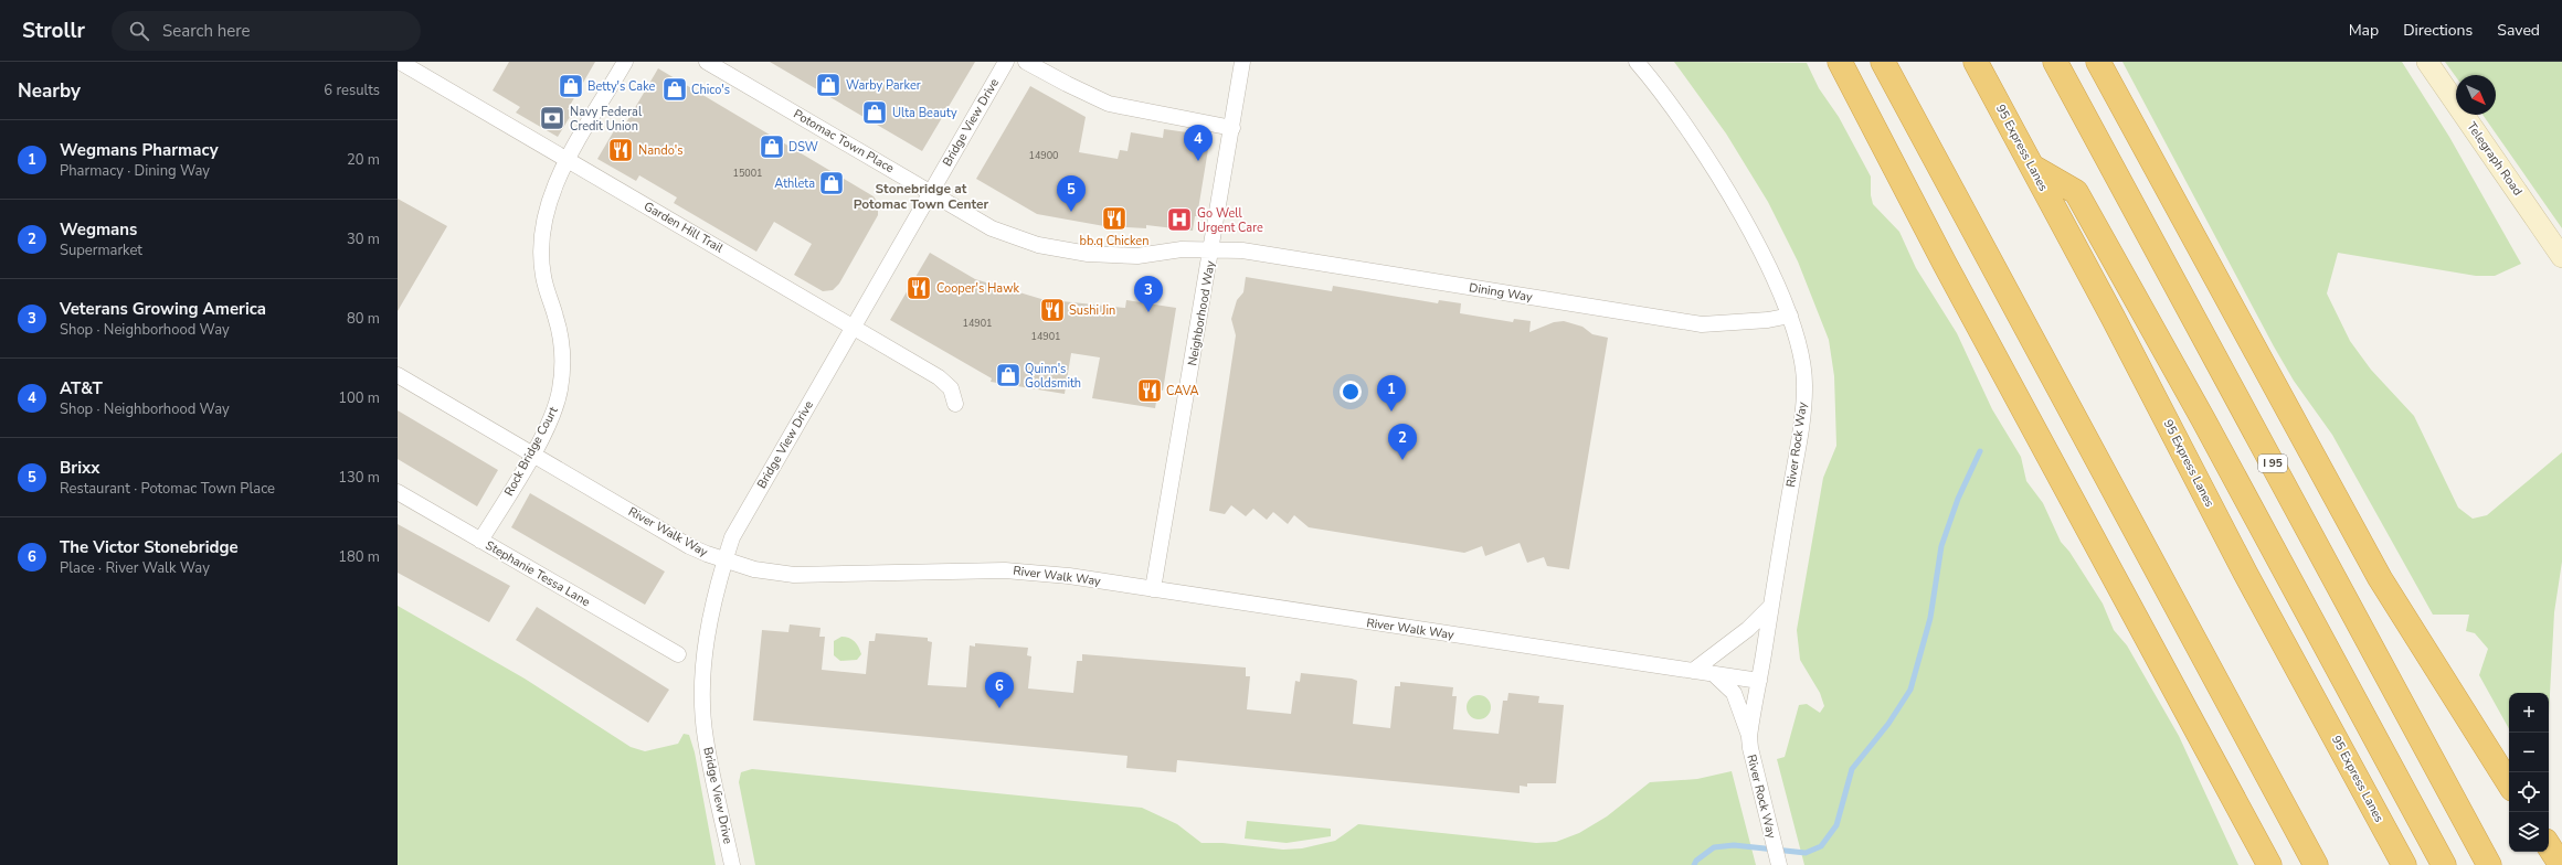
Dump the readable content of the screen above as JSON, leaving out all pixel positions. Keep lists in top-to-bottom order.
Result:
{
  "streets": {
    "highway": ["95 Express Lanes", "I 95"],
    "street": [
      "Bridge View Drive",
      "Potomac Town Place",
      "Telegraph Road",
      "Garden Hill Trail",
      "Dining Way",
      "Neighborhood Way",
      "River Rock Way",
      "Rock Bridge Court",
      "River Walk Way",
      "Stephanie Tessa Lane"
    ]
  },
  "crossings": [
    ["Bridge View Drive", "Potomac Town Place"],
    ["Bridge View Drive", "Garden Hill Trail"],
    ["Bridge View Drive", "River Walk Way"],
    ["Potomac Town Place", "Dining Way"],
    ["Potomac Town Place", "Neighborhood Way"],
    ["Garden Hill Trail", "Rock Bridge Court"],
    ["Dining Way", "Neighborhood Way"],
    ["Dining Way", "River Rock Way"],
    ["Neighborhood Way", "River Walk Way"],
    ["River Rock Way", "River Walk Way"],
    ["Rock Bridge Court", "River Walk Way"],
    ["Rock Bridge Court", "Stephanie Tessa Lane"]
  ],
  "districts": ["Stonebridge at Potomac Town Center"],
  "places": {
    "shop": [
      "Warby Parker",
      "Betty's Cake",
      "Chico's",
      "Ulta Beauty",
      "DSW",
      "Athleta",
      "Quinn's Goldsmith"
    ],
    "bank": ["Navy Federal Credit Union"],
    "restaurant": [
      "Nando's",
      "bb.q Chicken",
      "Cooper's Hawk",
      "Sushi Jin",
      "CAVA"
    ],
    "hospital": ["Go Well Urgent Care"]
  },
  "house_numbers": [
    "14900",
    "15001",
    "14901",
    "14901"
  ],
  "north": "bottom right",
  "page": {
    "header": "Strollr",
    "search": "Search here",
    "nav": ["Map", "Directions", "Saved"],
    "heading": ["Nearby", "6 results"],
    "list": [
      {
        "mark": "1",
        "name": "Wegmans Pharmacy",
        "note": "Pharmacy · Dining Way",
        "value": "20 m"
      },
      {
        "mark": "2",
        "name": "Wegmans",
        "note": "Supermarket",
        "value": "30 m"
      },
      {
        "mark": "3",
        "name": "Veterans Growing America",
        "note": "Shop · Neighborhood Way",
        "value": "80 m"
      },
      {
        "mark": "4",
        "name": "AT&T",
        "note": "Shop · Neighborhood Way",
        "value": "100 m"
      },
      {
        "mark": "5",
        "name": "Brixx",
        "note": "Restaurant · Potomac Town Place",
        "value": "130 m"
      },
      {
        "mark": "6",
        "name": "The Victor Stonebridge",
        "note": "Place · River Walk Way",
        "value": "180 m"
      }
    ],
    "pins": [
      "4",
      "5",
      "3",
      "1",
      "2",
      "6"
    ],
    "map_buttons": ["+", "−"]
  }
}
